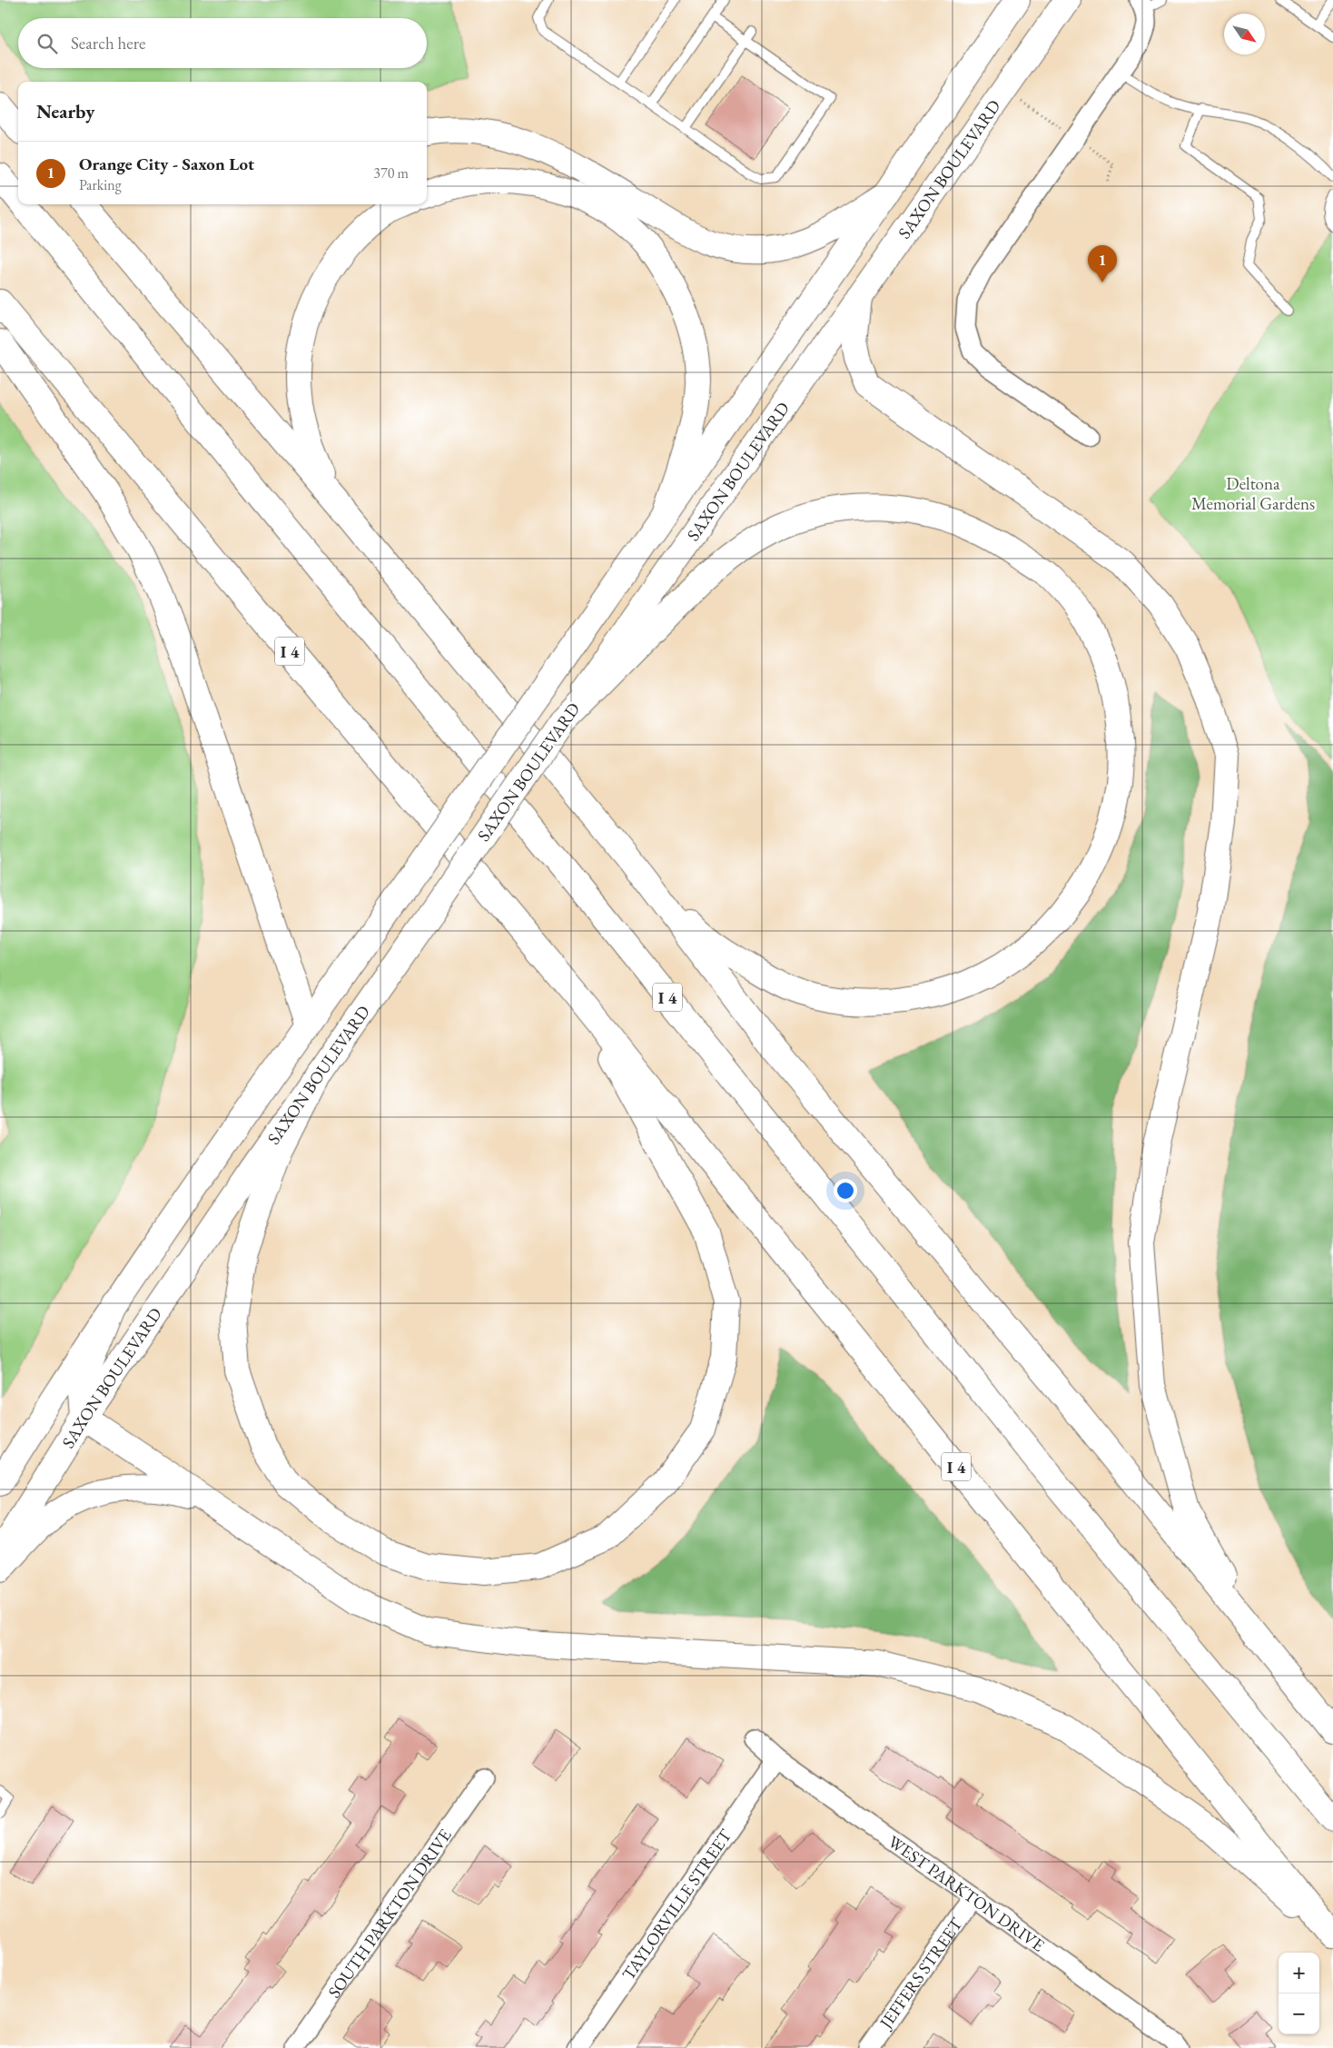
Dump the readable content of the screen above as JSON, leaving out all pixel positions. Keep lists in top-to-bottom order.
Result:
{
  "streets": {
    "main road": ["SAXON BOULEVARD", "I 4"],
    "street": [
      "WEST PARKTON DRIVE",
      "TAYLORVILLE STREET",
      "SOUTH PARKTON DRIVE",
      "JEFFERS STREET"
    ]
  },
  "crossings": [
    ["WEST PARKTON DRIVE", "TAYLORVILLE STREET"],
    ["WEST PARKTON DRIVE", "JEFFERS STREET"]
  ],
  "parks": ["Deltona Memorial Gardens"],
  "north": "bottom right",
  "page": {
    "search": "Search here",
    "heading": "Nearby",
    "list": [
      {
        "mark": "1",
        "name": "Orange City - Saxon Lot",
        "note": "Parking",
        "value": "370 m"
      }
    ],
    "pins": "1",
    "map_buttons": ["+", "−"]
  }
}
